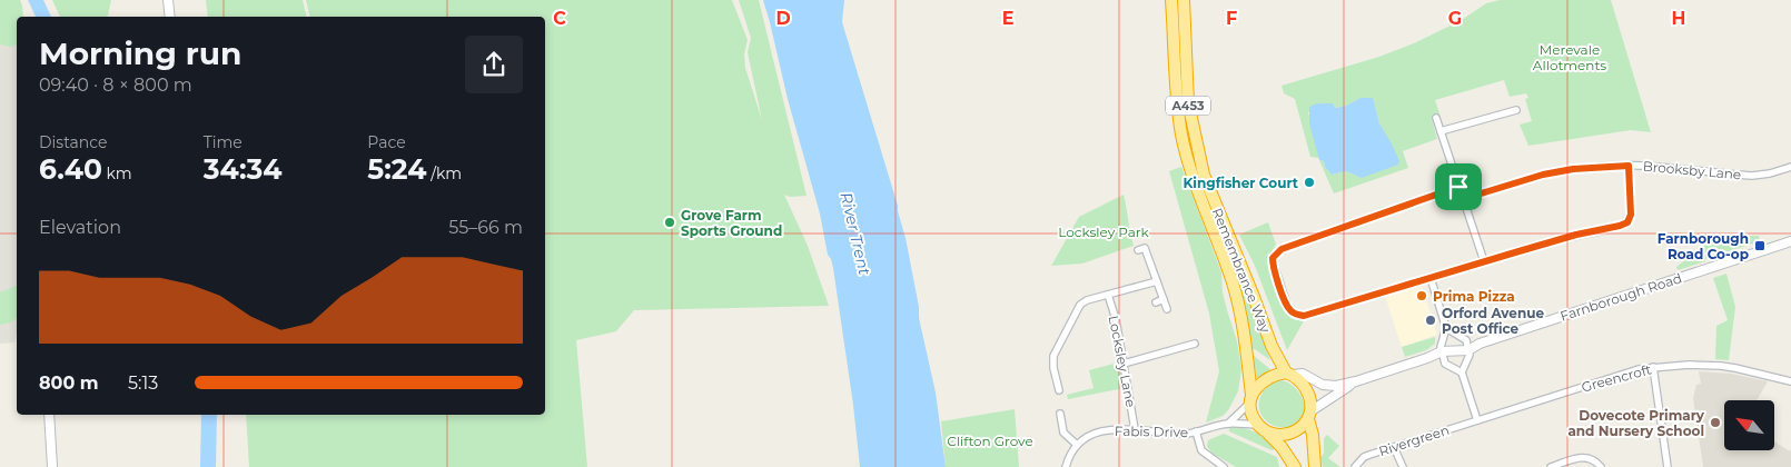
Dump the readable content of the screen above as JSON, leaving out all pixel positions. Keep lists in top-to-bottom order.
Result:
{
  "streets": {
    "highway": ["A453", "Remembrance Way"],
    "street": [
      "Brooksby Lane",
      "Farnborough Road",
      "Locksley Lane",
      "Greencroft",
      "Fabis Drive",
      "Rivergreen"
    ]
  },
  "crossings": [
    ["Remembrance Way", "Farnborough Road"],
    ["Remembrance Way", "Fabis Drive"],
    ["Farnborough Road", "Fabis Drive"],
    ["Locksley Lane", "Fabis Drive"],
    ["Greencroft", "Rivergreen"]
  ],
  "water": ["River Trent"],
  "parks": ["Merevale Allotments", "Locksley Park", "Clifton Grove"],
  "places": {
    "other": [
      "Kingfisher Court",
      "Grove Farm Sports Ground",
      "Prima Pizza",
      "Orford Avenue Post Office",
      "Dovecote Primary and Nursery School"
    ],
    "transit": ["Farnborough Road Co-op"]
  },
  "north": "top left",
  "page": {
    "heading": ["Morning run", "09:40 · 8 × 800 m"],
    "stats": [
      ["Distance", "6.40 km"],
      ["Time", "34:34"],
      ["Pace", "5:24 /km"]
    ],
    "chart": ["Elevation", "55–66 m"],
    "list": [
      {
        "name": "800 m",
        "note": "5:13"
      }
    ]
  },
  "grid": {
    "columns": [
      "C",
      "D",
      "E",
      "F",
      "G",
      "H"
    ]
  }
}
